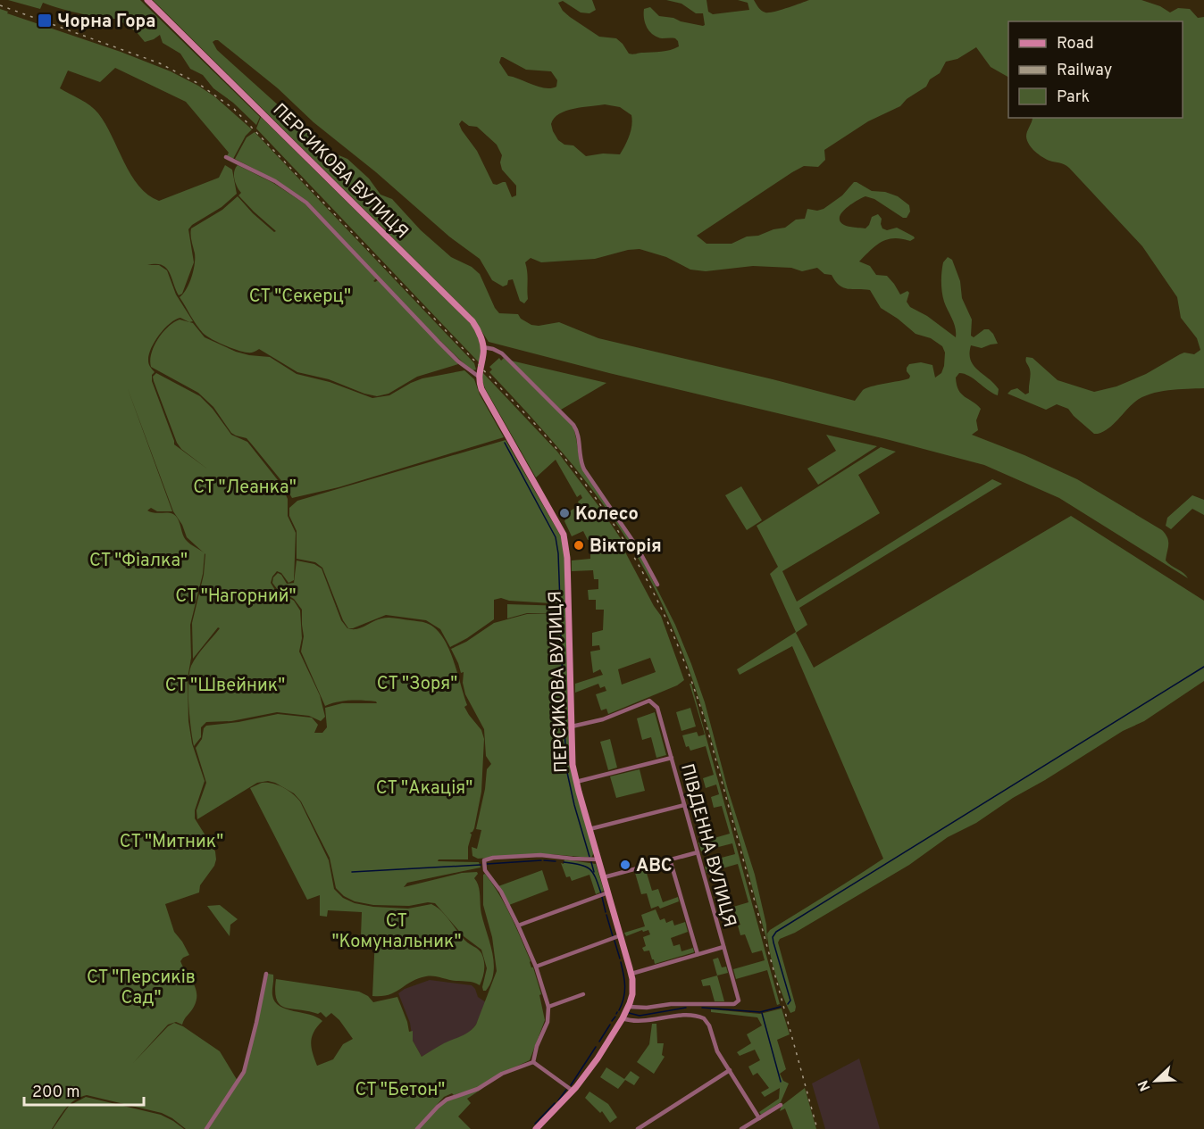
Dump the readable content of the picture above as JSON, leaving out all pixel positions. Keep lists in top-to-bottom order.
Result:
{
  "streets": {
    "main road": ["ПЕРСИКОВА ВУЛИЦЯ"],
    "street": ["ПІВДЕННА ВУЛИЦЯ"]
  },
  "crossings": [
    ["ПЕРСИКОВА ВУЛИЦЯ", "ПІВДЕННА ВУЛИЦЯ"]
  ],
  "parks": [
    "СТ \"Секерц\"",
    "СТ \"Леанка\"",
    "СТ \"Фіалка\"",
    "СТ \"Нагорний\"",
    "СТ \"Зоря\"",
    "СТ \"Швейник\"",
    "СТ \"Акація\"",
    "СТ \"Митник\"",
    "СТ \"Комунальник\"",
    "СТ \"Персиків Сад\"",
    "СТ \"Бетон\""
  ],
  "places": {
    "transit": ["Чорна Гора"],
    "other": ["Колесо", "Вікторія", "ABC"]
  },
  "legend": ["Road", "Railway", "Park"],
  "scale_bar": "200 m",
  "north": "bottom left"
}
